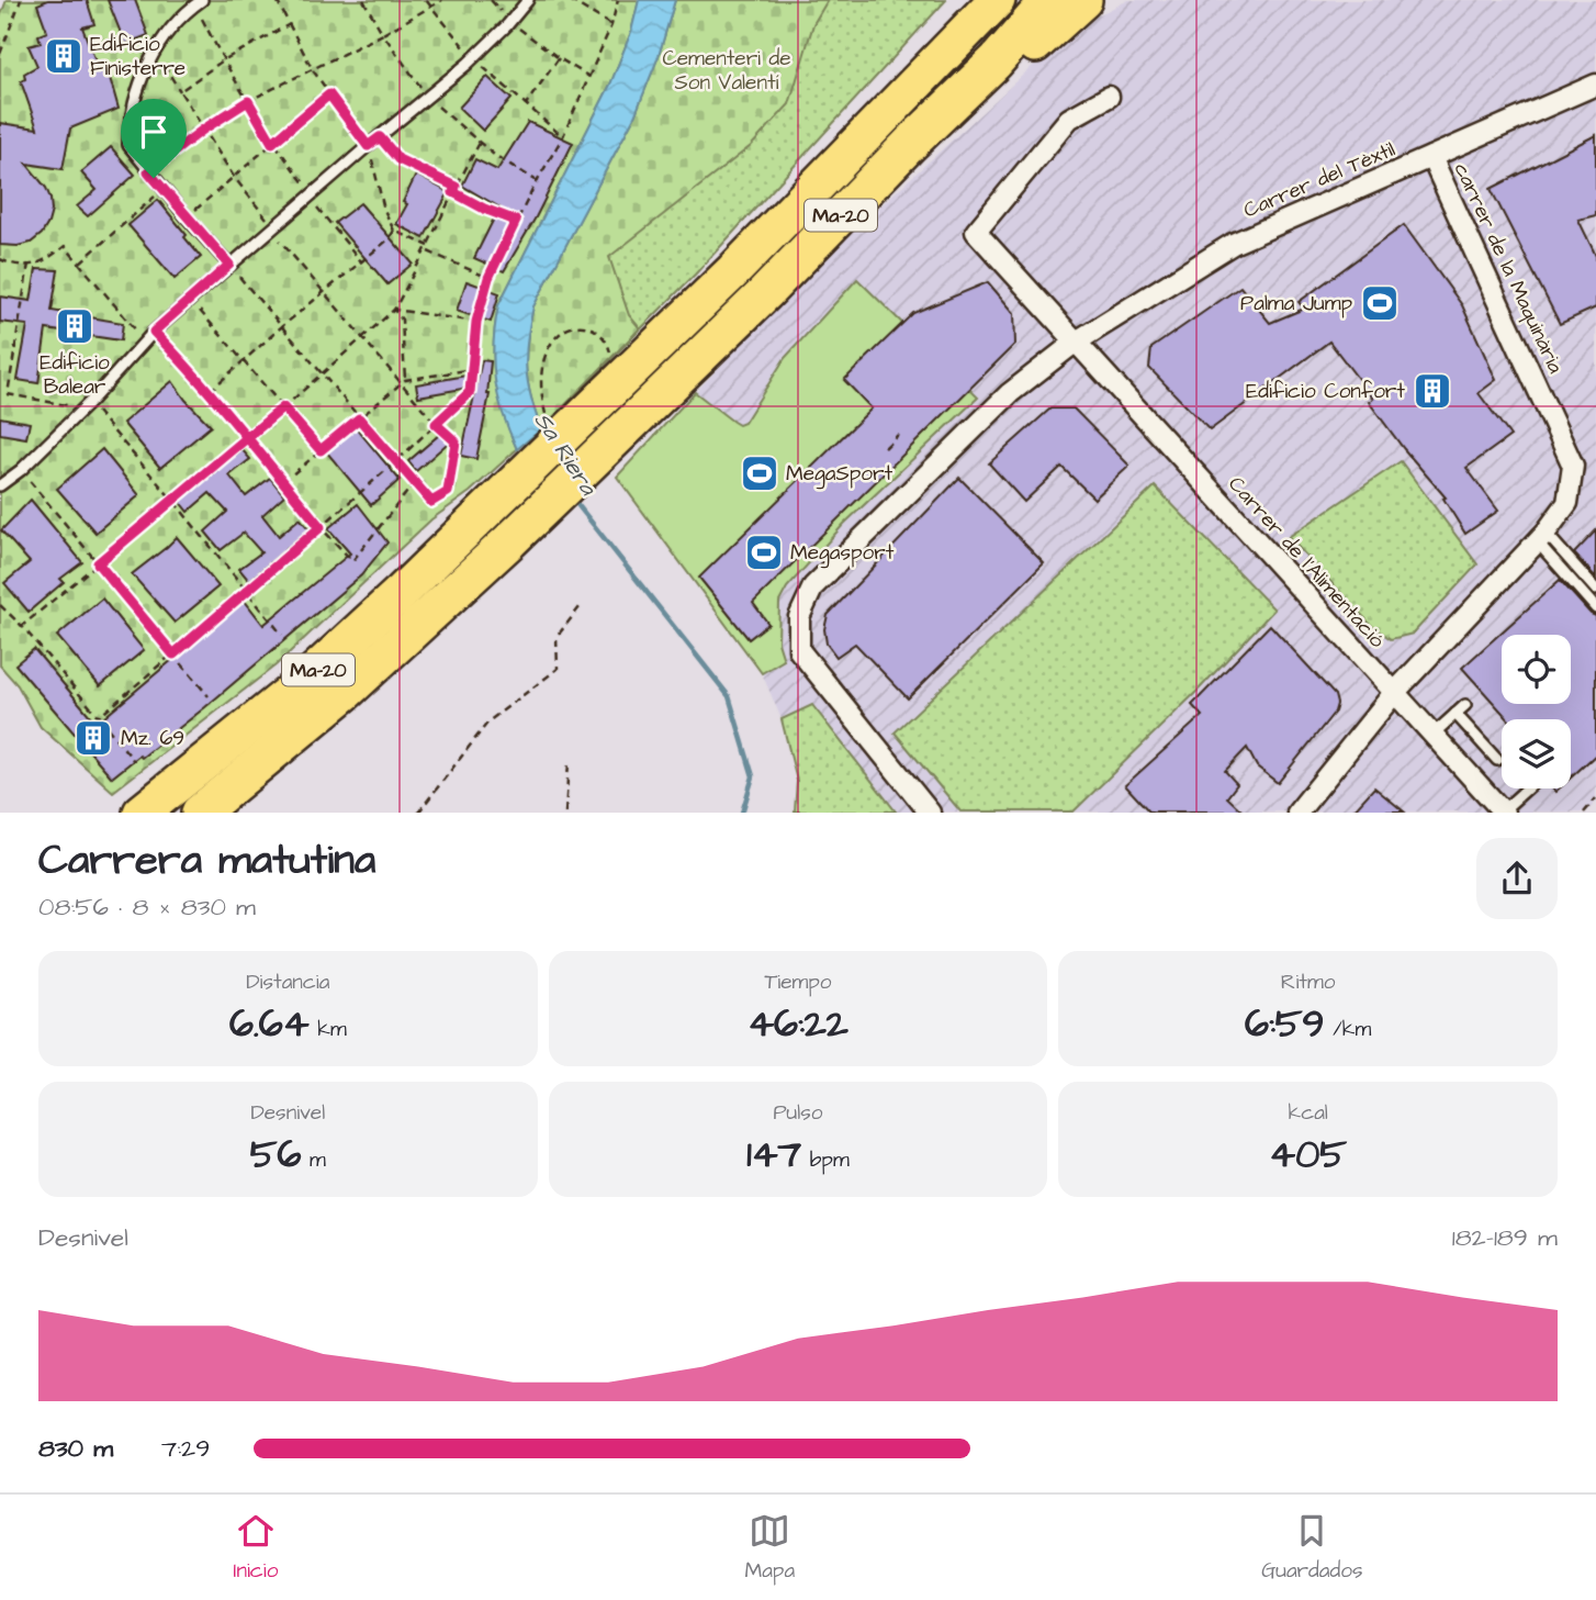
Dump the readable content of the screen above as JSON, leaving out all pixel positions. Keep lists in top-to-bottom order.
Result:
{
  "streets": {
    "highway": ["Ma-20"],
    "street": ["Carrer del Tèxtil", "carrer de la Maquinària", "Carrer de l'Alimentació"]
  },
  "crossings": [
    ["Carrer del Tèxtil", "carrer de la Maquinària"],
    ["Carrer del Tèxtil", "Carrer de l'Alimentació"],
    ["carrer de la Maquinària", "Carrer de l'Alimentació"]
  ],
  "water": ["Sa Riera"],
  "parks": ["Cementeri de Son Valentí"],
  "places": {
    "building": [
      "Edificio Finisterre",
      "Edificio Balear",
      "Edificio Confort",
      "Mz. 69"
    ],
    "sports": ["Palma Jump", "MegaSport", "Megasport"]
  },
  "page": {
    "heading": ["Carrera matutina", "08:56 · 8 × 830 m"],
    "stats": [
      ["Distancia", "6.64 km"],
      ["Tiempo", "46:22"],
      ["Ritmo", "6:59 /km"],
      ["Desnivel", "56 m"],
      ["Pulso", "147 bpm"],
      ["kcal", "405"]
    ],
    "chart": ["Desnivel", "182–189 m"],
    "list": [
      {
        "name": "830 m",
        "note": "7:29"
      }
    ],
    "tabs": ["Inicio", "Mapa", "Guardados"]
  }
}
